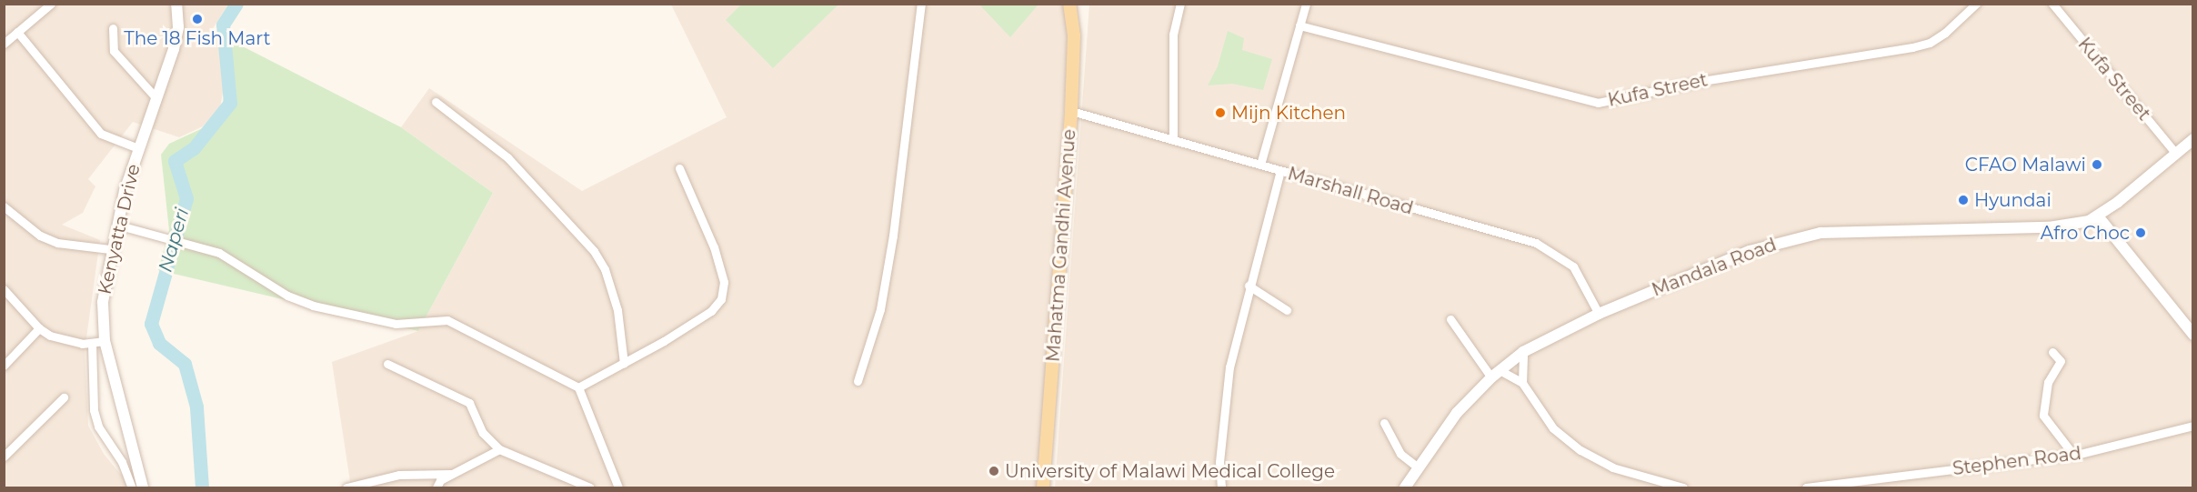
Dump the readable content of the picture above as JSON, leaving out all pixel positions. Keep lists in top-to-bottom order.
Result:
{
  "streets": {
    "main road": ["Mahatma Gandhi Avenue"],
    "street": [
      "Kufa Street",
      "Marshall Road",
      "Kenyatta Drive",
      "Mandala Road",
      "Stephen Road"
    ]
  },
  "crossings": [
    ["Marshall Road", "Mahatma Gandhi Avenue"],
    ["Marshall Road", "Mandala Road"]
  ],
  "water": ["Naperi"],
  "places": [
    "The 18 Fish Mart",
    "Mijn Kitchen",
    "CFAO Malawi",
    "Hyundai",
    "Afro Choc",
    "University of Malawi Medical College"
  ]
}
